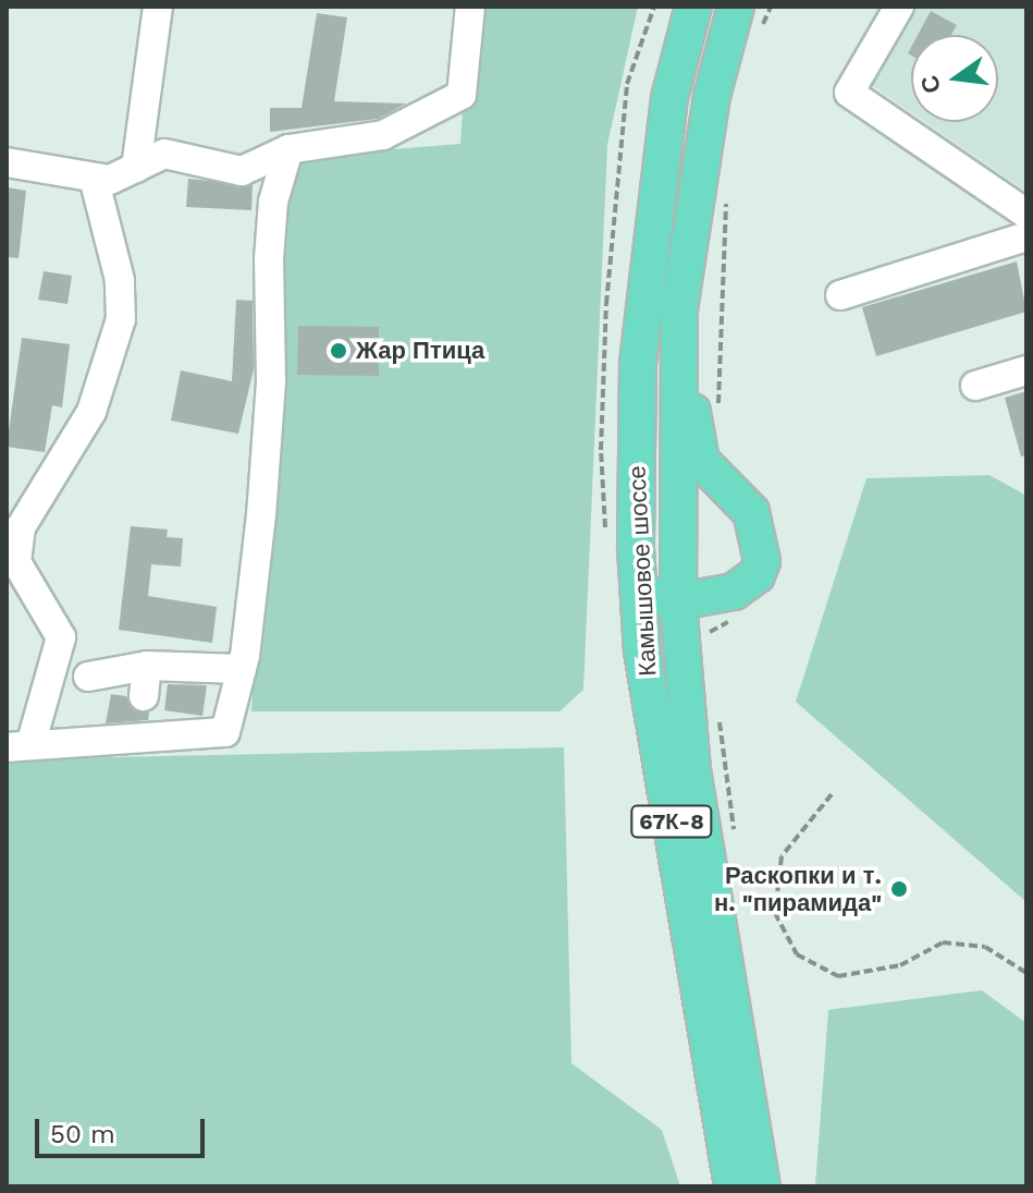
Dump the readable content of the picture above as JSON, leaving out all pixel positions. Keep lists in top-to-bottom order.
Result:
{
  "streets": {
    "main road": ["Камышовое шоссе", "67К-8"]
  },
  "places": ["Жар Птица", "Раскопки и т. н. \"пирамида\""],
  "scale_bar": "50 m",
  "north": "left"
}
